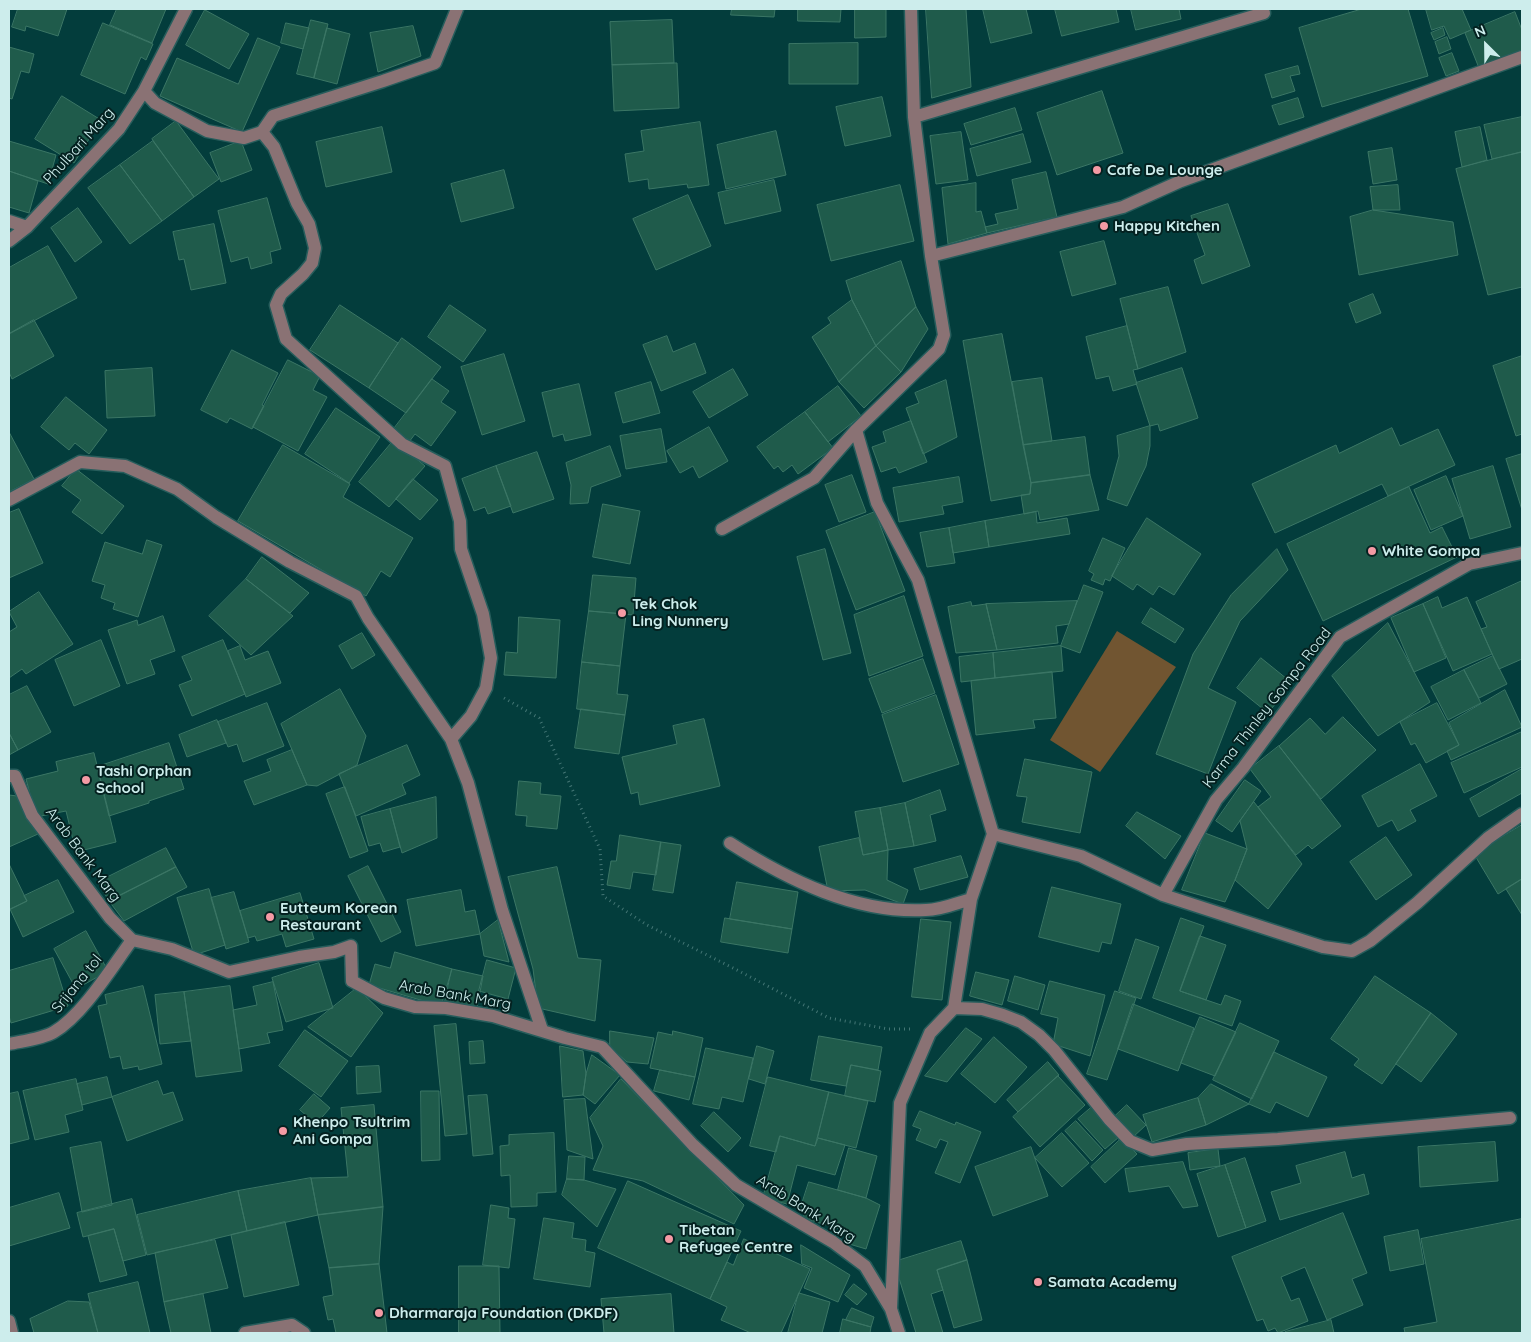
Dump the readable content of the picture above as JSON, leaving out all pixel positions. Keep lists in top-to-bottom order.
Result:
{
  "streets": {
    "street": [
      "Phulbari Marg",
      "Karma Thinley Gompa Road",
      "Arab Bank Marg",
      "Srijana tol"
    ]
  },
  "crossings": [
    ["Arab Bank Marg", "Srijana tol"]
  ],
  "places": [
    "Cafe De Lounge",
    "Happy Kitchen",
    "White Gompa",
    "Tek Chok Ling Nunnery",
    "Tashi Orphan School",
    "Eutteum Korean Restaurant",
    "Khenpo Tsultrim Ani Gompa",
    "Tibetan Refugee Centre",
    "Samata Academy",
    "Dharmaraja Foundation (DKDF)"
  ],
  "north": "top left"
}
